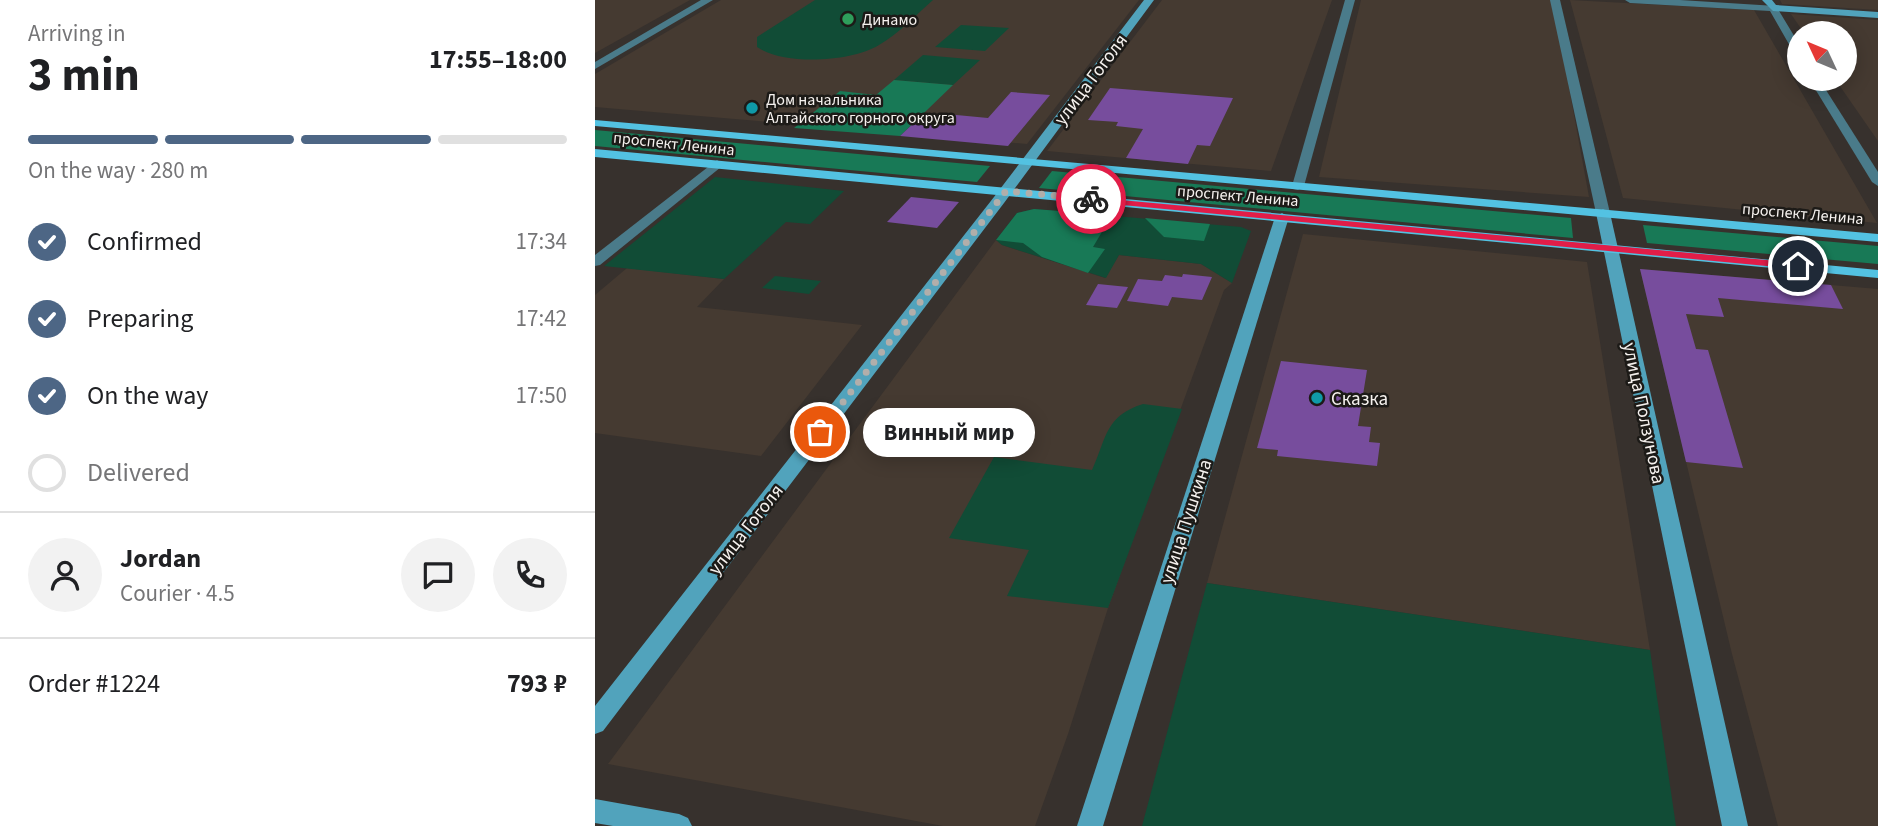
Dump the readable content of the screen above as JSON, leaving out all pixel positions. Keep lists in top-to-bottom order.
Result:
{
  "streets": {
    "main road": ["проспект Ленина"],
    "street": ["улица Гоголя", "улица Ползунова", "улица Пушкина"]
  },
  "crossings": [
    ["улица Гоголя", "проспект Ленина"],
    ["проспект Ленина", "улица Ползунова"],
    ["проспект Ленина", "улица Пушкина"]
  ],
  "places": [
    "Динамо",
    "Дом начальника Алтайского горного округа",
    "Сказка",
    "Винный мир"
  ],
  "north": "top left",
  "page": {
    "heading": ["3 min", "Arriving in", "17:55–18:00"],
    "panel": [
      "Jordan",
      "Courier · 4.5",
      "Order #1224",
      "793 ₽"
    ],
    "bar": "On the way · 280 m",
    "list": [
      ["Confirmed", "17:34"],
      ["Preparing", "17:42"],
      ["On the way", "17:50"],
      "Delivered"
    ],
    "bubble": "Винный мир"
  }
}
